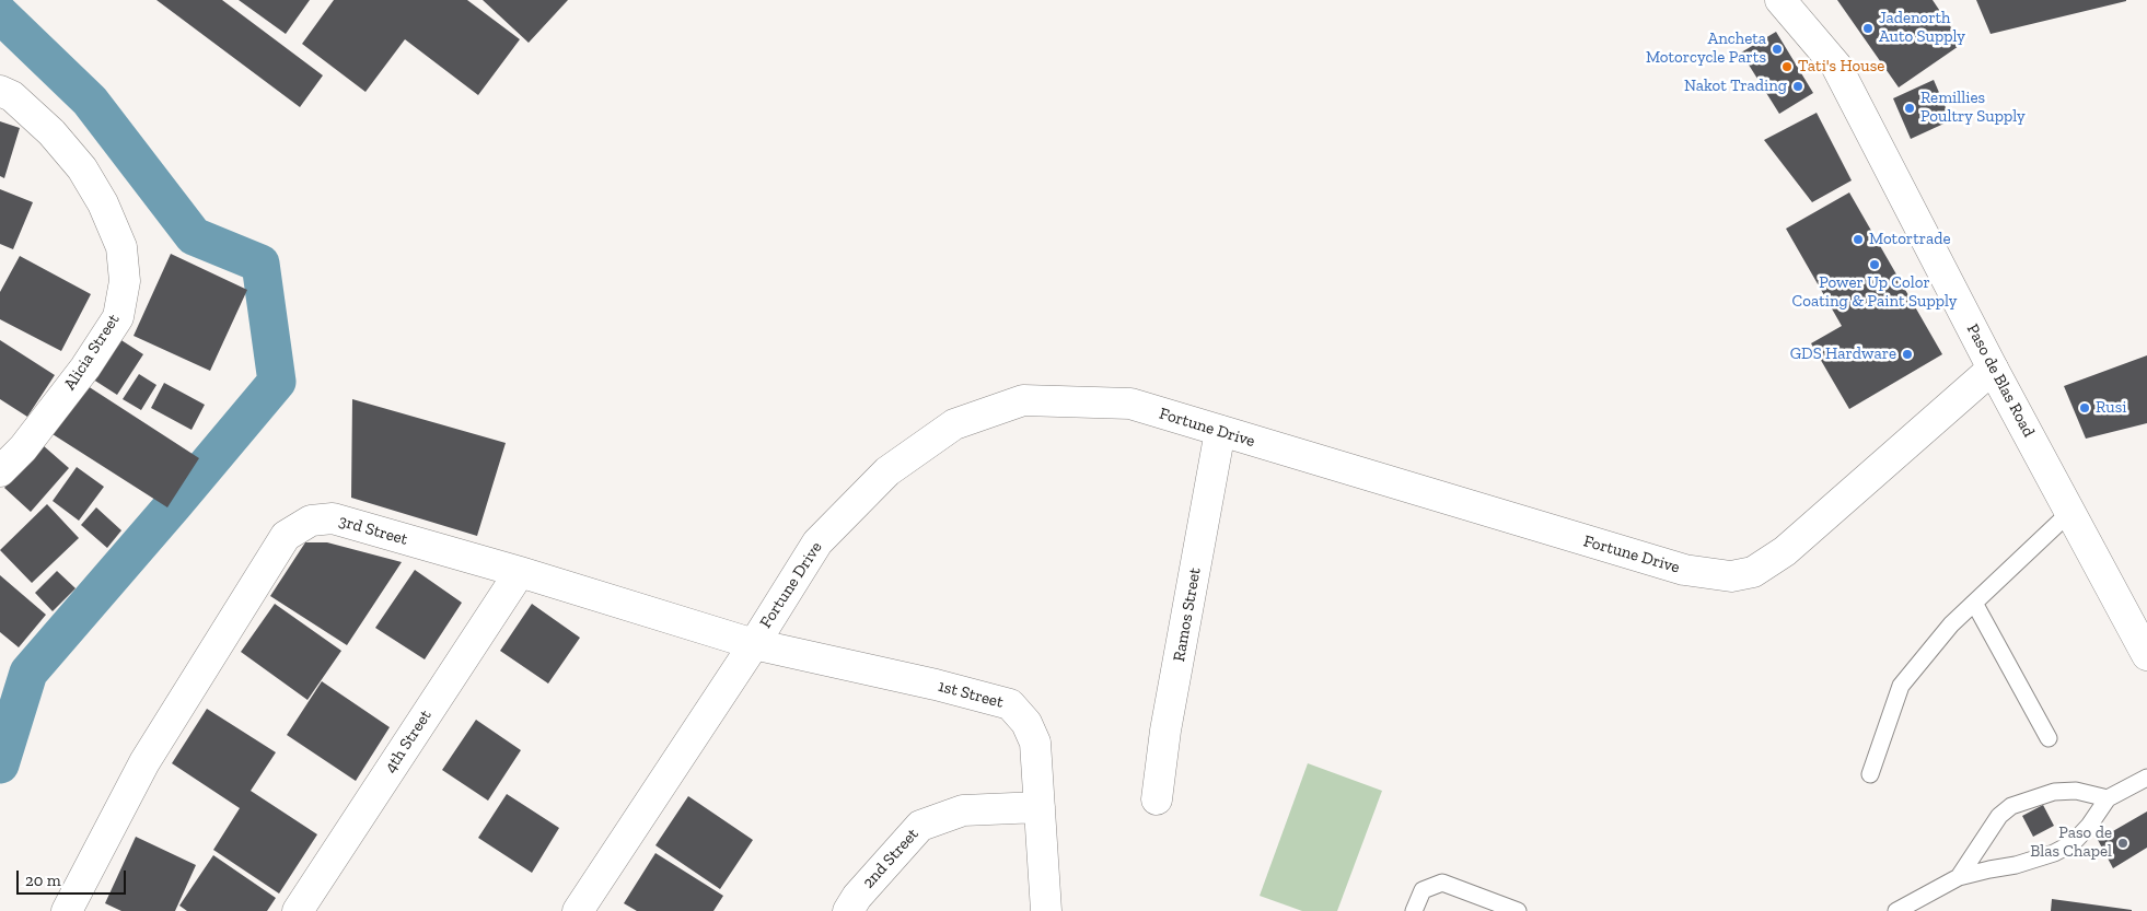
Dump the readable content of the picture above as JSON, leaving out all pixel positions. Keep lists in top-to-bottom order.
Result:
{
  "streets": {
    "street": [
      "Alicia Street",
      "Paso de Blas Road",
      "Fortune Drive",
      "3rd Street",
      "Ramos Street",
      "1st Street",
      "4th Street",
      "2nd Street"
    ]
  },
  "crossings": [
    ["Paso de Blas Road", "Fortune Drive"],
    ["Fortune Drive", "3rd Street"],
    ["Fortune Drive", "Ramos Street"],
    ["Fortune Drive", "1st Street"],
    ["3rd Street", "1st Street"],
    ["3rd Street", "4th Street"],
    ["1st Street", "2nd Street"]
  ],
  "places": [
    "Jadenorth Auto Supply",
    "Ancheta Motorcycle Parts",
    "Tati's House",
    "Nakot Trading",
    "Remillies Poultry Supply",
    "Motortrade",
    "Power Up Color Coating & Paint Supply",
    "GDS Hardware",
    "Rusi",
    "Paso de Blas Chapel"
  ],
  "scale_bar": "20 m"
}
